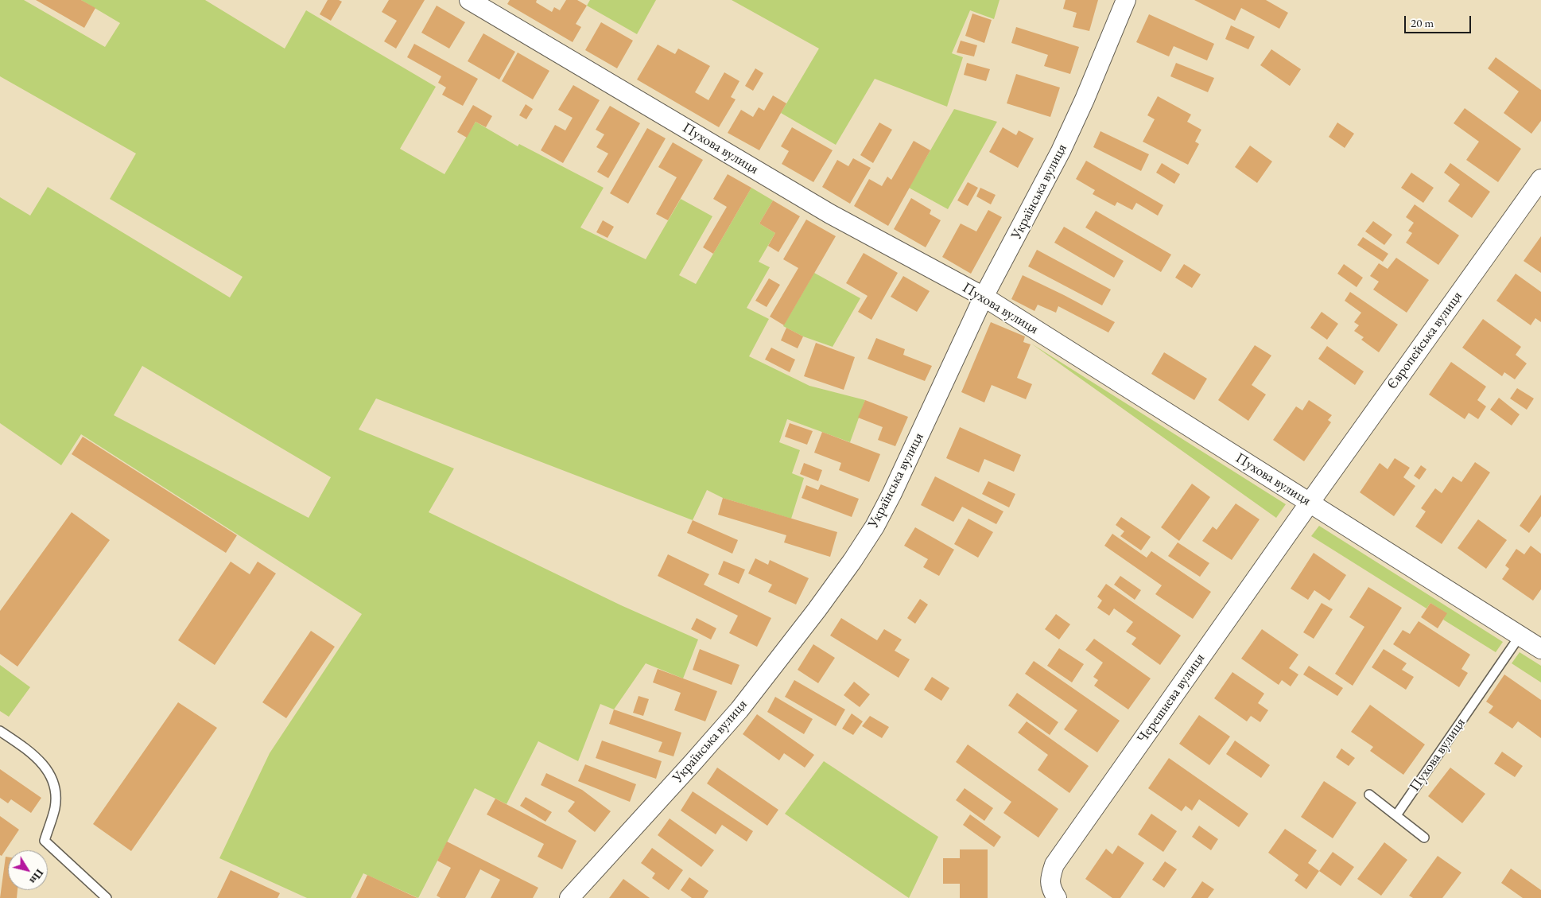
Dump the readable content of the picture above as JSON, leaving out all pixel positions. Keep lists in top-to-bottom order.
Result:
{
  "streets": {
    "street": [
      "Пухова вулиця",
      "Українська вулиця",
      "Європейська вулиця",
      "Черешнева вулиця"
    ]
  },
  "crossings": [
    ["Пухова вулиця", "Українська вулиця"],
    ["Пухова вулиця", "Європейська вулиця"],
    ["Пухова вулиця", "Черешнева вулиця"],
    ["Європейська вулиця", "Черешнева вулиця"]
  ],
  "scale_bar": "20 m",
  "north": "bottom right"
}
